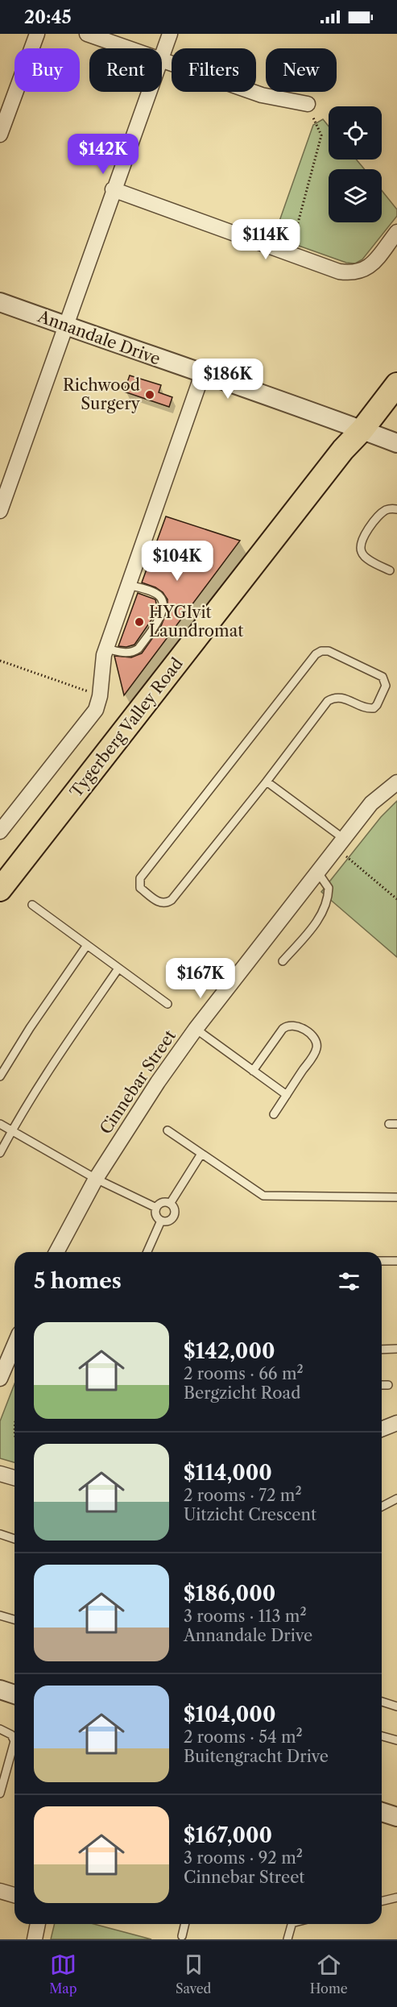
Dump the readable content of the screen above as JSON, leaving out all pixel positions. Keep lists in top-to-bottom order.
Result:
{
  "streets": {
    "main road": ["Tygerberg Valley Road"],
    "street": ["Annandale Drive", "Cinnebar Street"]
  },
  "crossings": [
    ["Annandale Drive", "Tygerberg Valley Road"]
  ],
  "places": ["Richwood Surgery", "HYGIvit Laundromat"],
  "page": {
    "status": "20:45",
    "chip": [
      "Buy",
      "Rent",
      "Filters",
      "New"
    ],
    "price": [
      "$142K",
      "$114K",
      "$186K",
      "$104K",
      "$167K"
    ],
    "heading": "5 homes",
    "list": [
      {
        "name": "$142,000",
        "note": "2 rooms · 66 m² · Bergzicht Road"
      },
      {
        "name": "$114,000",
        "note": "2 rooms · 72 m² · Uitzicht Crescent"
      },
      {
        "name": "$186,000",
        "note": "3 rooms · 113 m² · Annandale Drive"
      },
      {
        "name": "$104,000",
        "note": "2 rooms · 54 m² · Buitengracht Drive"
      },
      {
        "name": "$167,000",
        "note": "3 rooms · 92 m² · Cinnebar Street"
      }
    ],
    "tabs": ["Map", "Saved", "Home"]
  }
}
